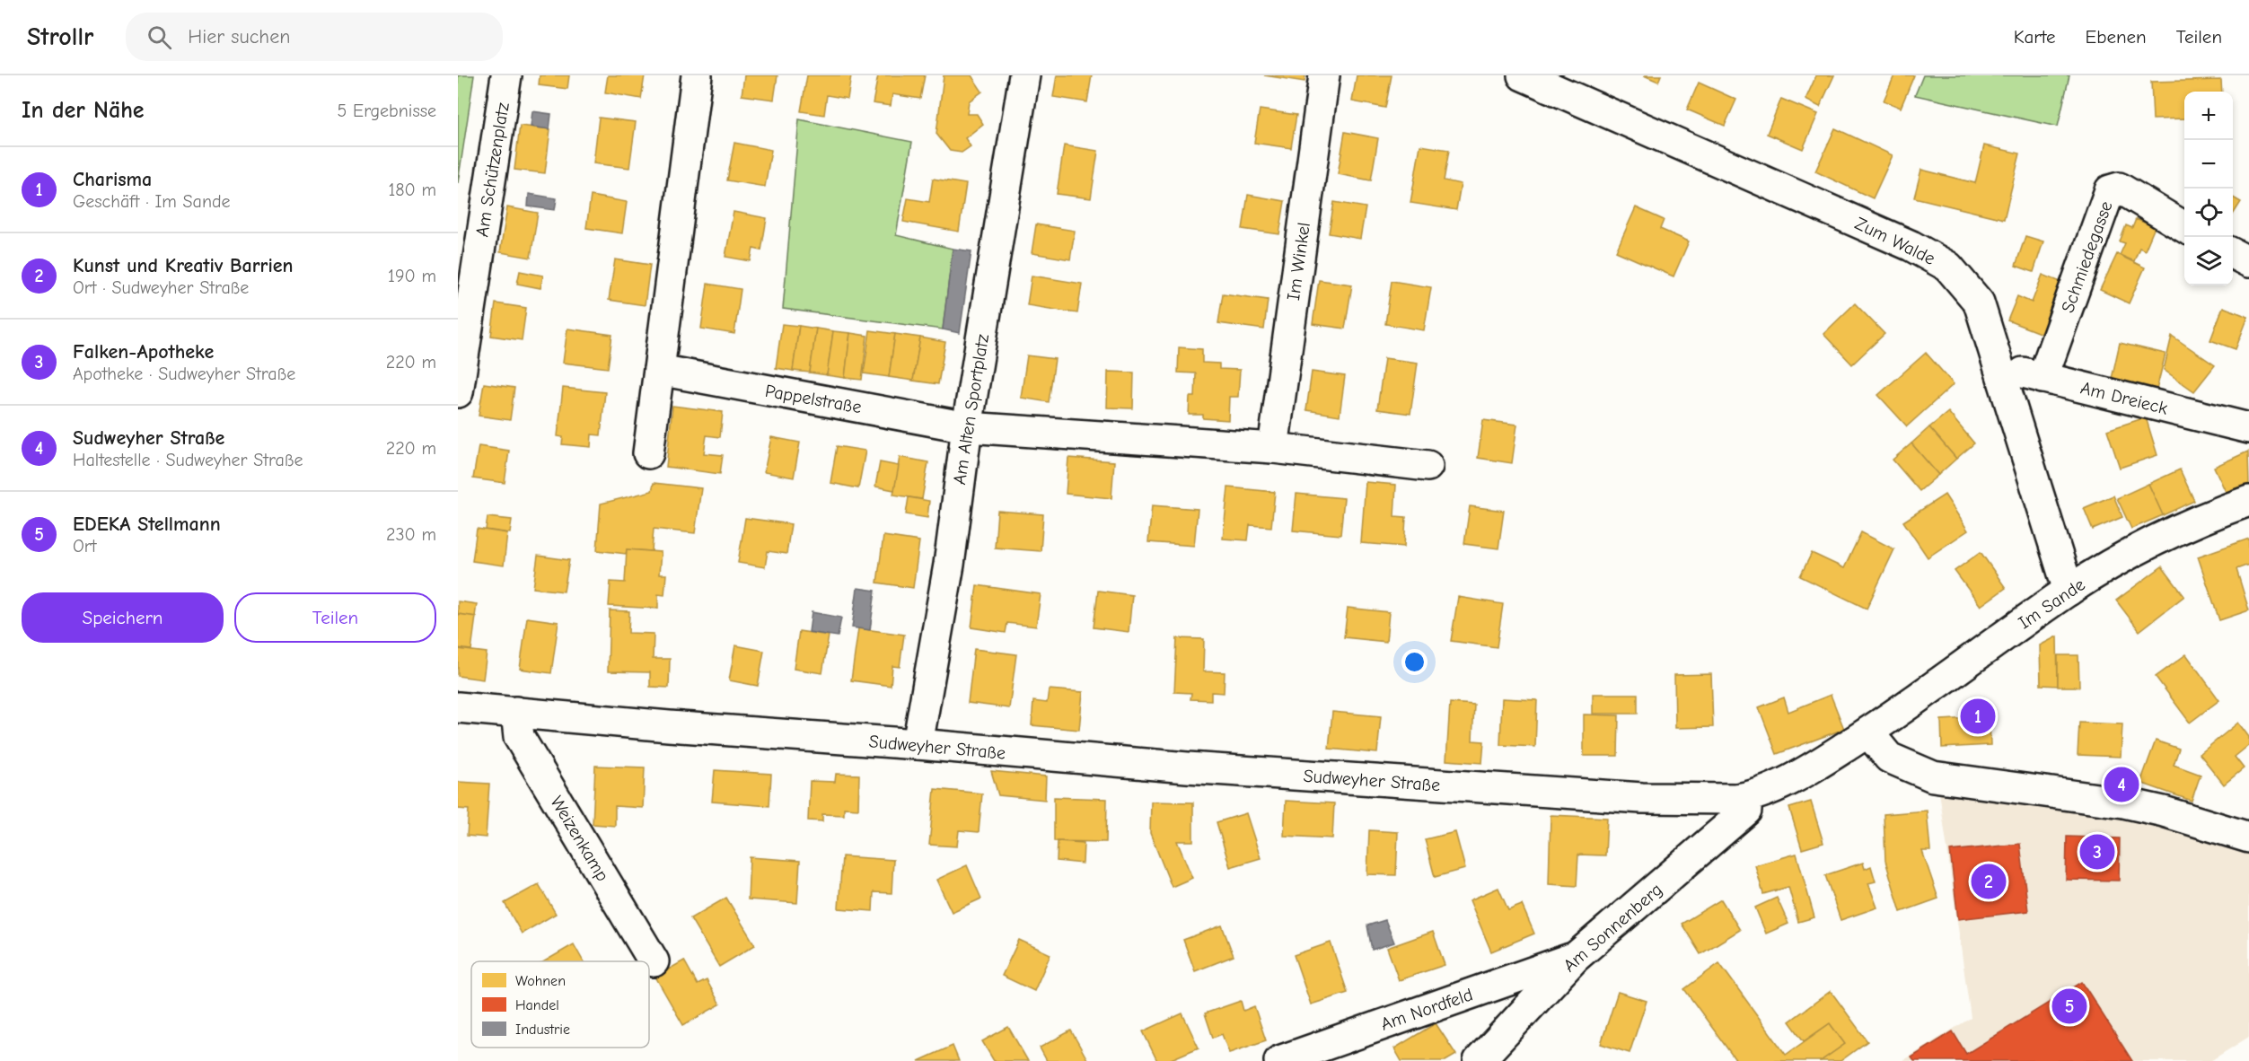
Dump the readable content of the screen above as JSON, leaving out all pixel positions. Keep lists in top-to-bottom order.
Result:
{
  "streets": {
    "street": [
      "Am Schützenplatz",
      "Zum Walde",
      "Schmiedegasse",
      "Im Winkel",
      "Am Dreieck",
      "Pappelstraße",
      "Am Alten Sportplatz",
      "Im Sande",
      "Sudweyher Straße",
      "Weizenkamp",
      "Am Sonnenberg",
      "Am Nordfeld"
    ]
  },
  "crossings": [
    ["Zum Walde", "Am Dreieck"],
    ["Zum Walde", "Im Sande"],
    ["Schmiedegasse", "Am Dreieck"],
    ["Pappelstraße", "Am Alten Sportplatz"],
    ["Am Alten Sportplatz", "Sudweyher Straße"],
    ["Im Sande", "Sudweyher Straße"],
    ["Sudweyher Straße", "Weizenkamp"],
    ["Sudweyher Straße", "Am Sonnenberg"],
    ["Am Sonnenberg", "Am Nordfeld"]
  ],
  "legend": ["Wohnen", "Handel", "Industrie"],
  "page": {
    "header": "Strollr",
    "search": "Hier suchen",
    "nav": ["Karte", "Ebenen", "Teilen"],
    "heading": ["In der Nähe", "5 Ergebnisse"],
    "map_buttons": ["+", "−"],
    "list": [
      {
        "mark": "1",
        "name": "Charisma",
        "note": "Geschäft · Im Sande",
        "value": "180 m"
      },
      {
        "mark": "2",
        "name": "Kunst und Kreativ Barrien",
        "note": "Ort · Sudweyher Straße",
        "value": "190 m"
      },
      {
        "mark": "3",
        "name": "Falken-Apotheke",
        "note": "Apotheke · Sudweyher Straße",
        "value": "220 m"
      },
      {
        "mark": "4",
        "name": "Sudweyher Straße",
        "note": "Haltestelle · Sudweyher Straße",
        "value": "220 m"
      },
      {
        "mark": "5",
        "name": "EDEKA Stellmann",
        "note": "Ort",
        "value": "230 m"
      }
    ],
    "buttons": ["Speichern", "Teilen"],
    "pins": [
      "1",
      "4",
      "3",
      "2",
      "5"
    ]
  }
}
